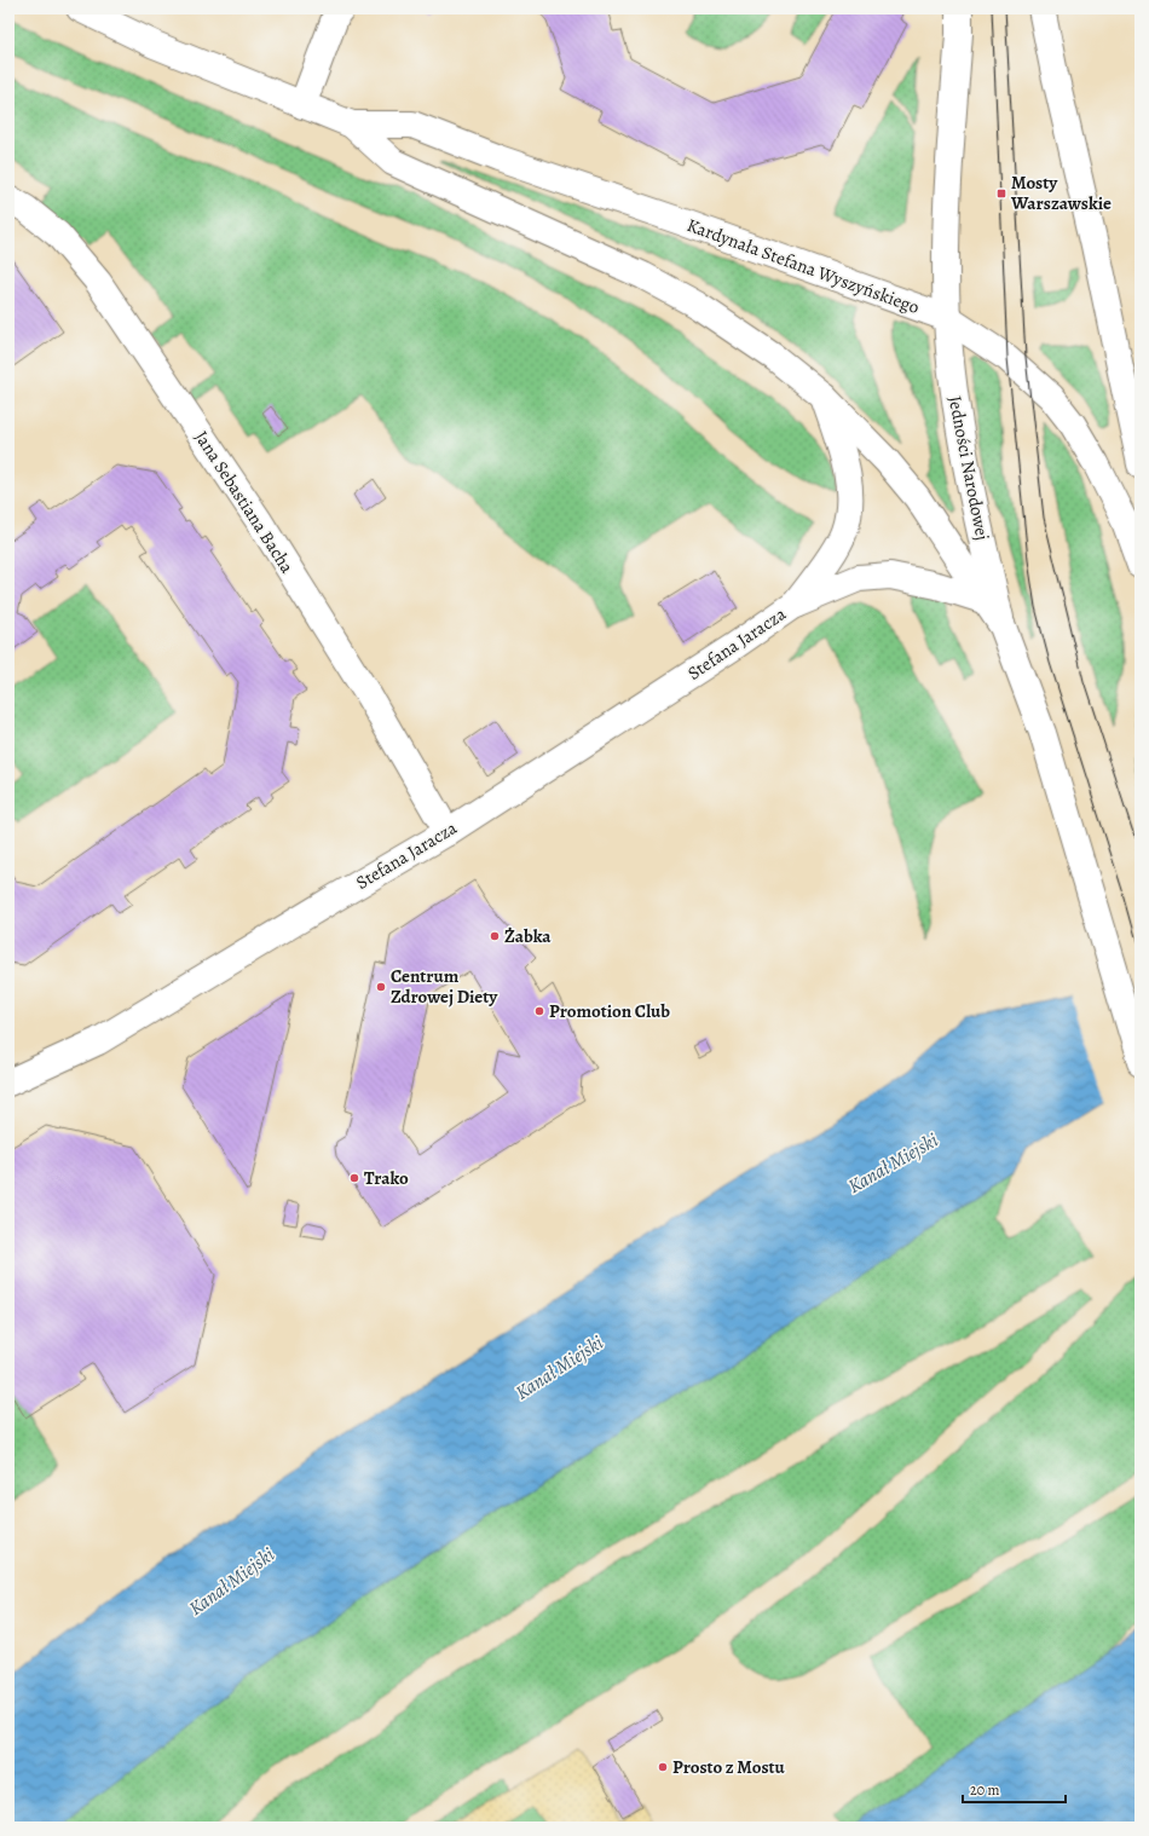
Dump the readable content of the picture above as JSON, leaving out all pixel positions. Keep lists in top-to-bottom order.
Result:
{
  "streets": {
    "street": [
      "Kardynała Stefana Wyszyńskiego",
      "Jedności Narodowej",
      "Jana Sebastiana Bacha",
      "Stefana Jaracza"
    ]
  },
  "crossings": [
    ["Kardynała Stefana Wyszyńskiego", "Jedności Narodowej"],
    ["Kardynała Stefana Wyszyńskiego", "Stefana Jaracza"],
    ["Jana Sebastiana Bacha", "Stefana Jaracza"]
  ],
  "water": ["Kanał Miejski"],
  "places": {
    "transit": ["Mosty Warszawskie"],
    "other": [
      "Żabka",
      "Centrum Zdrowej Diety",
      "Promotion Club",
      "Trako",
      "Prosto z Mostu"
    ]
  },
  "scale_bar": "20 m"
}
